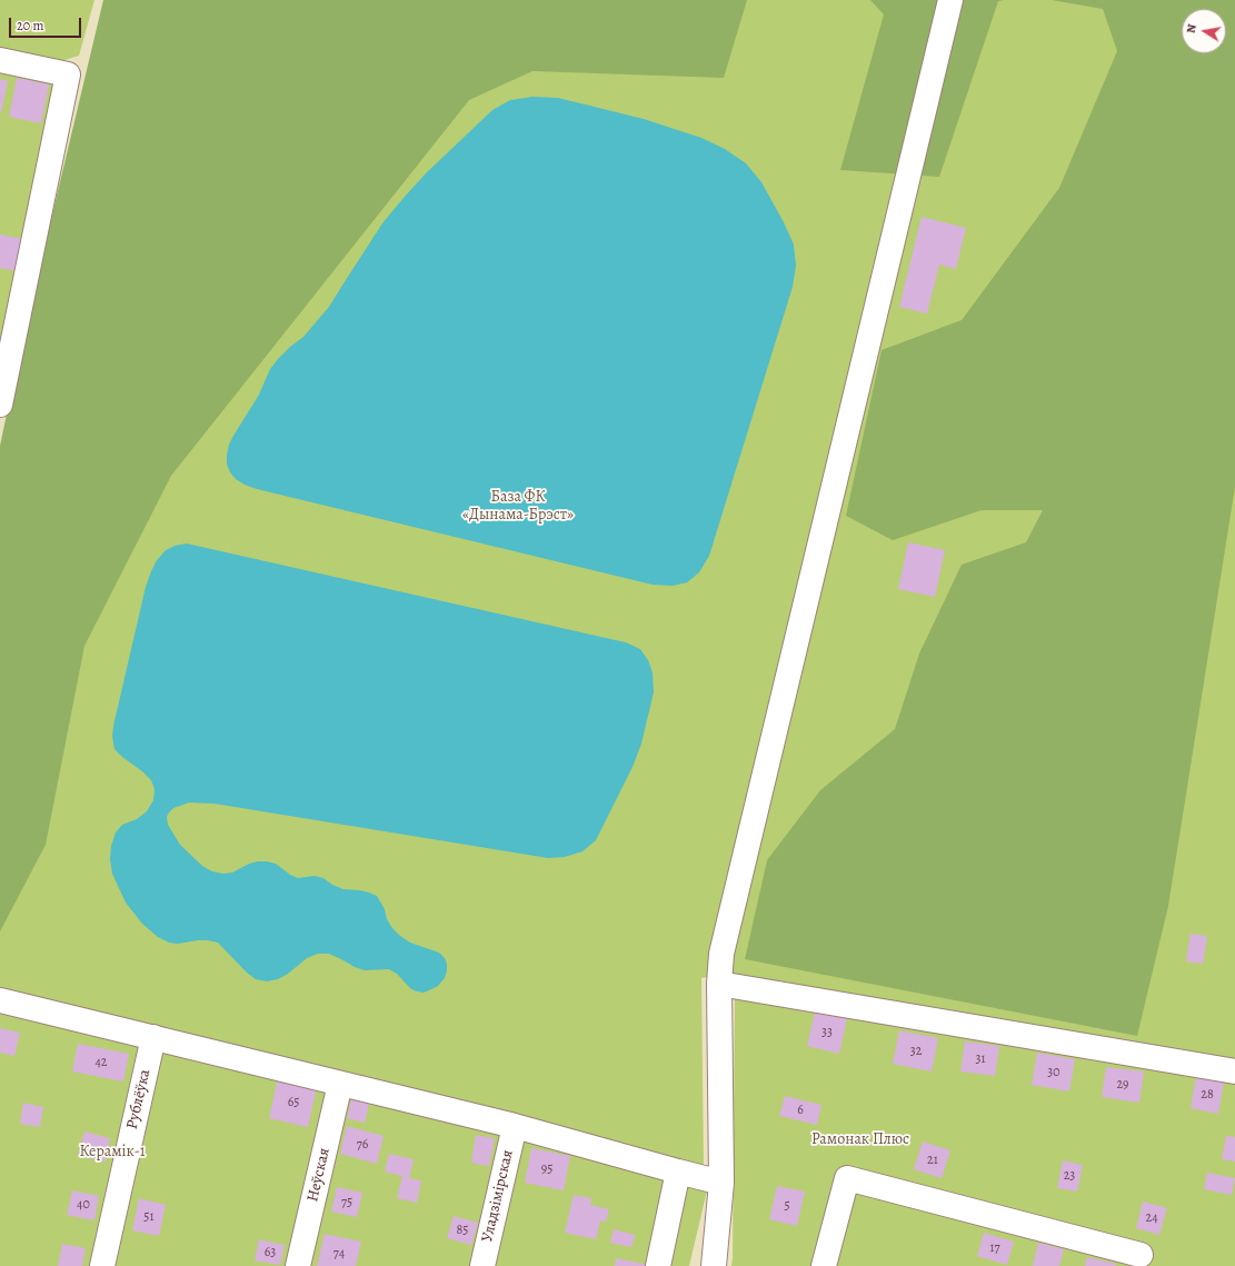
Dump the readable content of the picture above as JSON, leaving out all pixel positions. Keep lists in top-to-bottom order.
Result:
{
  "streets": {
    "street": ["Рублёўка", "Неўская", "Уладзімірская"]
  },
  "parks": ["База ФК «Дынама-Брэст»", "Рамонак Плюс", "Керамік-1"],
  "house_numbers": [
    "33",
    "32",
    "31",
    "42",
    "30",
    "29",
    "28",
    "65",
    "6",
    "76",
    "21",
    "95",
    "23",
    "75",
    "40",
    "5",
    "51",
    "24",
    "85",
    "17",
    "63",
    "74"
  ],
  "scale_bar": "20 m",
  "north": "left"
}
